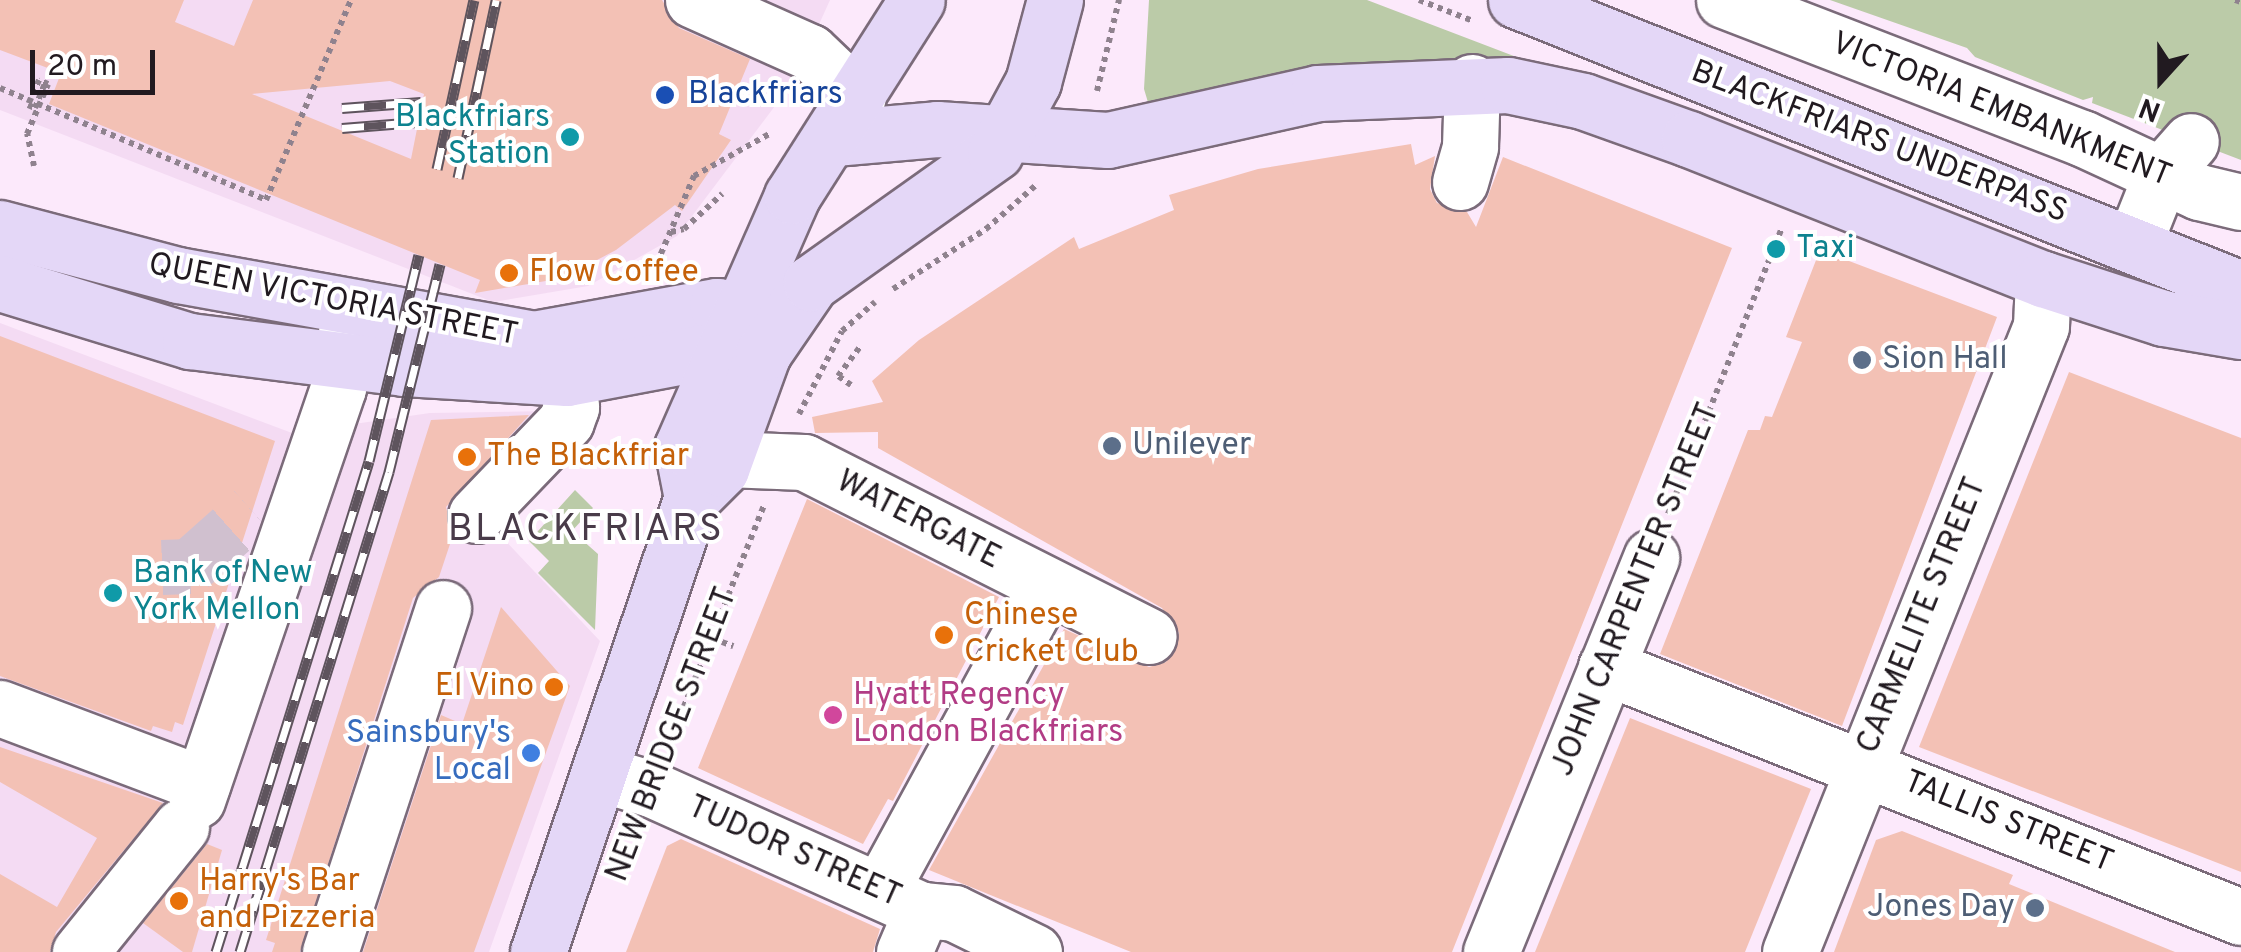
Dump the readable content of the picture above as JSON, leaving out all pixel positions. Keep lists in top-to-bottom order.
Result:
{
  "streets": {
    "main road": ["BLACKFRIARS UNDERPASS", "QUEEN VICTORIA STREET", "NEW BRIDGE STREET"],
    "street": [
      "VICTORIA EMBANKMENT",
      "WATERGATE",
      "JOHN CARPENTER STREET",
      "CARMELITE STREET",
      "TALLIS STREET",
      "TUDOR STREET"
    ]
  },
  "crossings": [
    ["QUEEN VICTORIA STREET", "NEW BRIDGE STREET"],
    ["WATERGATE", "NEW BRIDGE STREET"],
    ["JOHN CARPENTER STREET", "TALLIS STREET"],
    ["CARMELITE STREET", "TALLIS STREET"],
    ["NEW BRIDGE STREET", "TUDOR STREET"]
  ],
  "districts": ["BLACKFRIARS"],
  "places": [
    "Blackfriars",
    "Blackfriars Station",
    "Taxi",
    "Flow Coffee",
    "Sion Hall",
    "Unilever",
    "The Blackfriar",
    "Bank of New York Mellon",
    "Chinese Cricket Club",
    "El Vino",
    "Hyatt Regency London Blackfriars",
    "Sainsbury's Local",
    "Harry's Bar and Pizzeria",
    "Jones Day"
  ],
  "scale_bar": "20 m",
  "north": "bottom"
}
